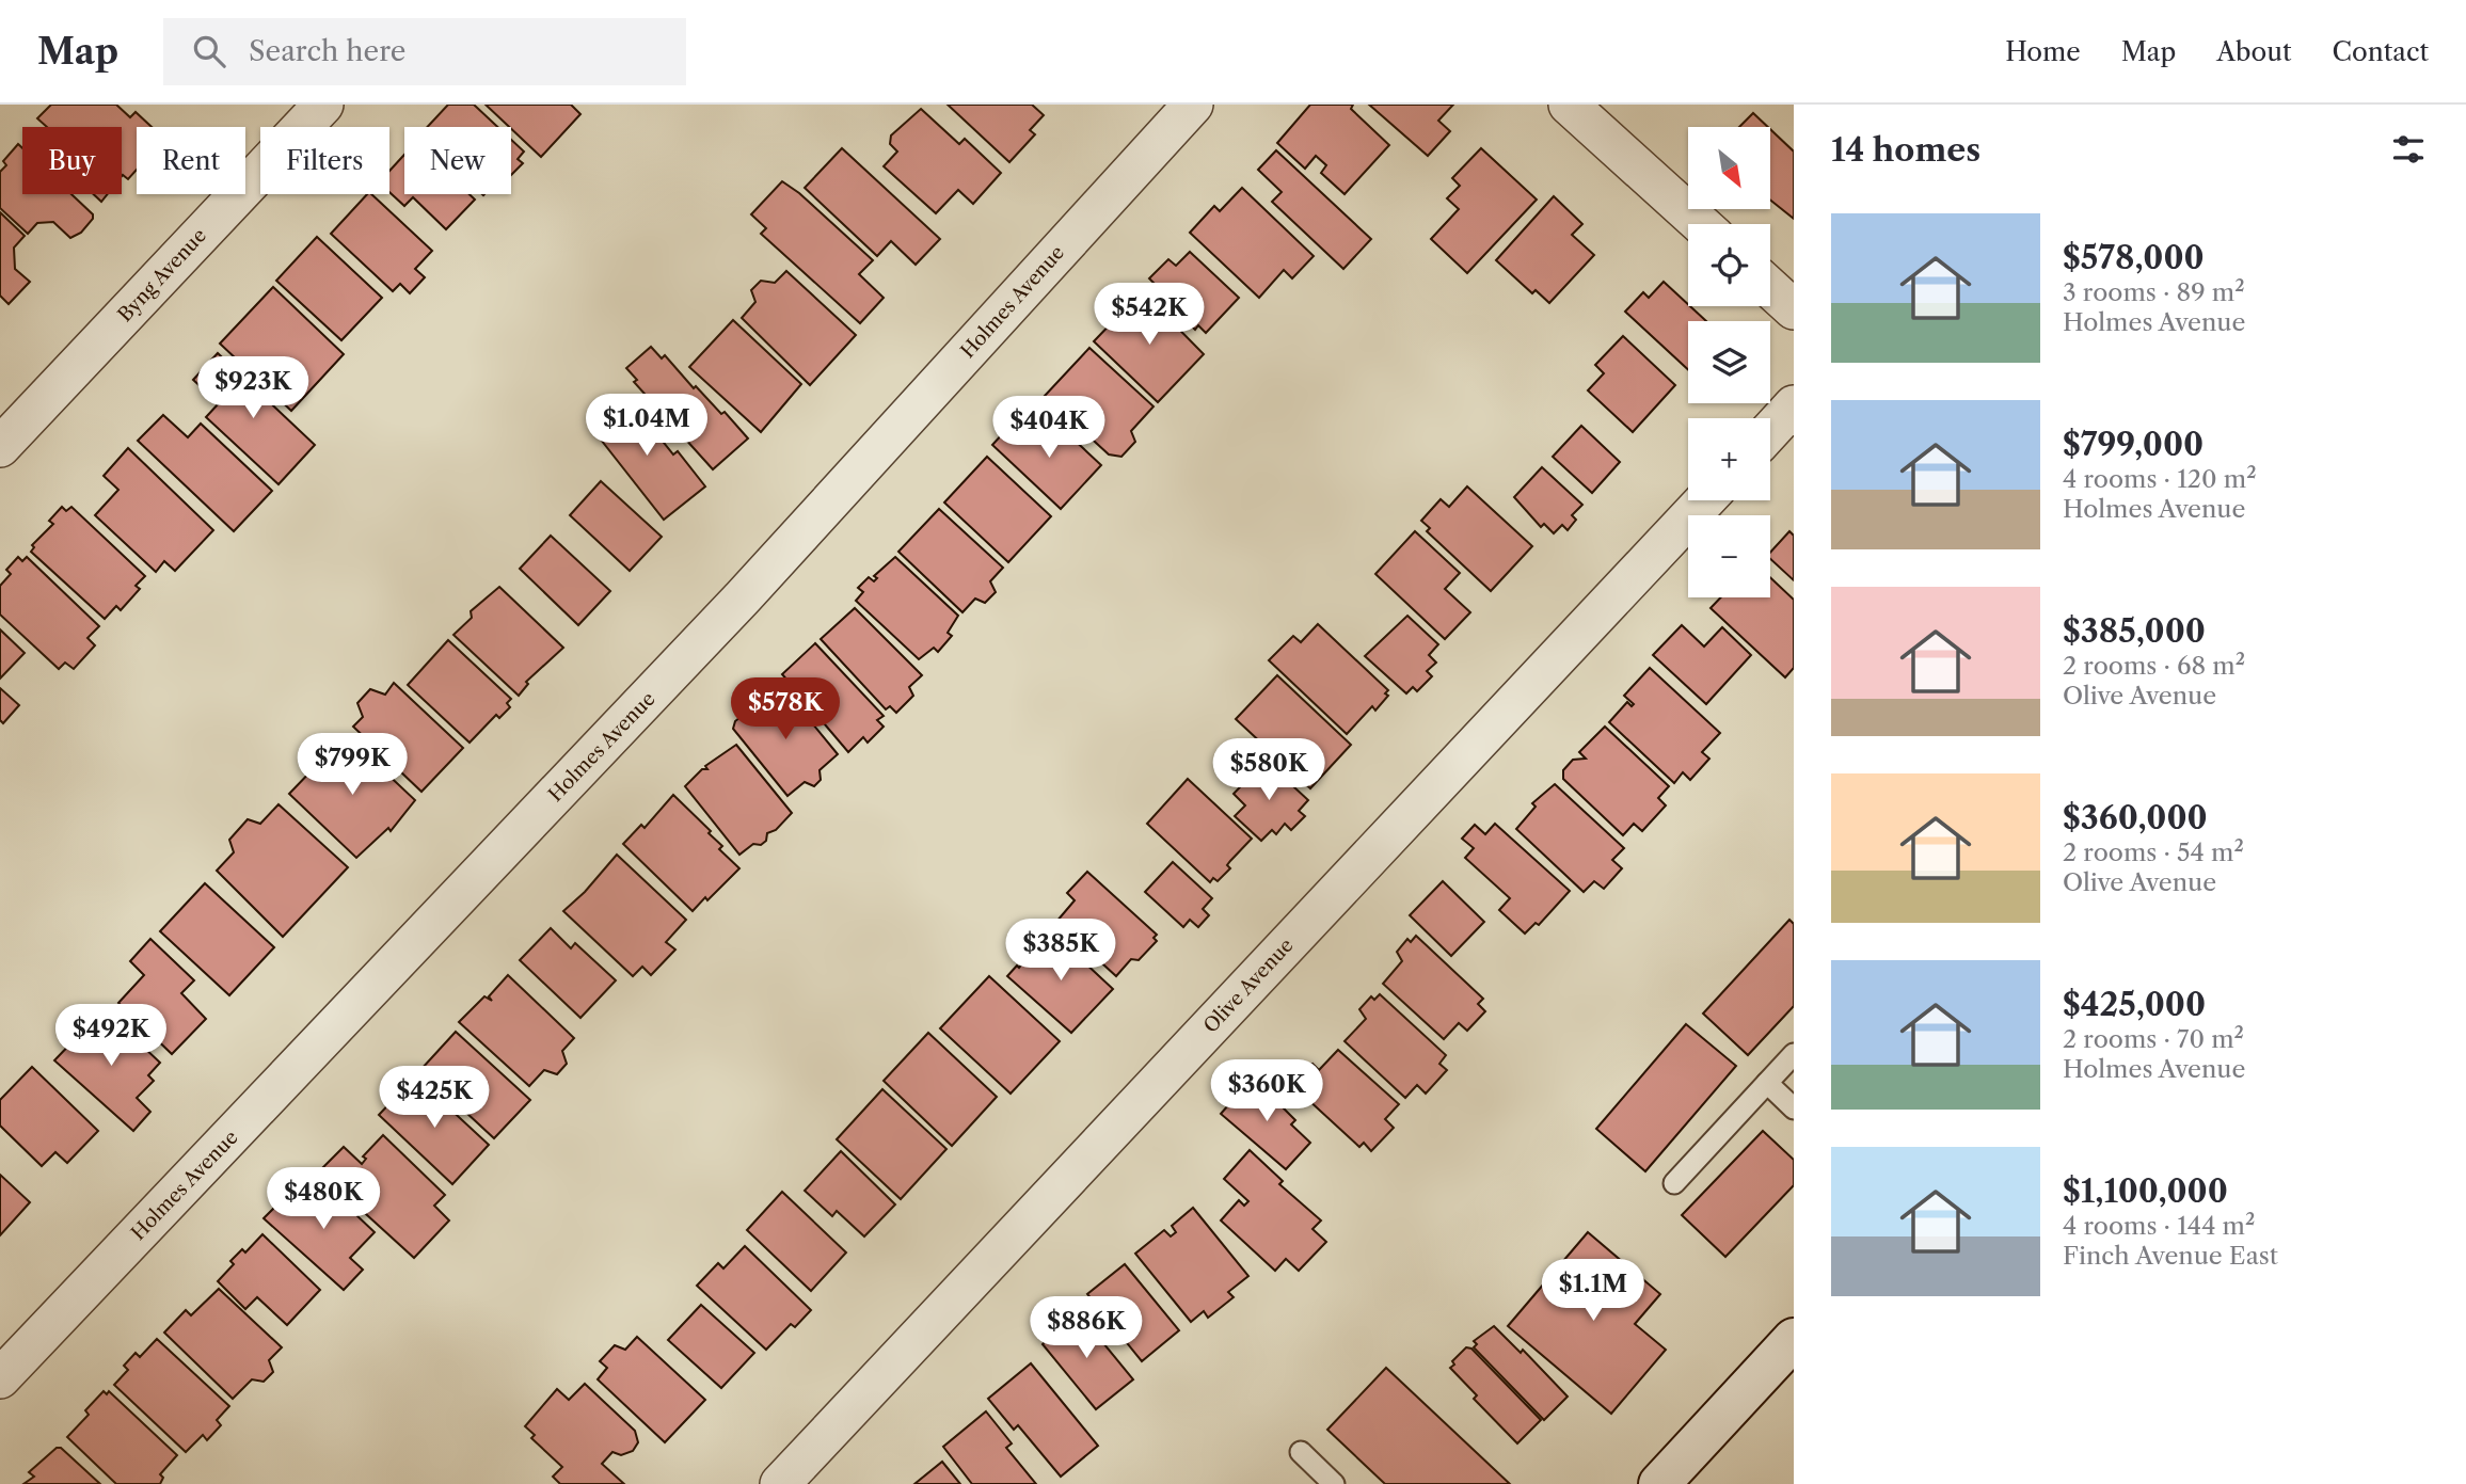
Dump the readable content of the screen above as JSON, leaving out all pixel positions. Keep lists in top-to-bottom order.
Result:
{
  "streets": {
    "street": ["Byng Avenue", "Holmes Avenue", "Olive Avenue"]
  },
  "north": "bottom right",
  "page": {
    "header": "Map",
    "search": "Search here",
    "nav": [
      "Home",
      "Map",
      "About",
      "Contact"
    ],
    "heading": "14 homes",
    "map_buttons": ["+", "−"],
    "chip": [
      "Buy",
      "Rent",
      "Filters",
      "New"
    ],
    "list": [
      {
        "name": "$578,000",
        "note": "3 rooms · 89 m² · Holmes Avenue"
      },
      {
        "name": "$799,000",
        "note": "4 rooms · 120 m² · Holmes Avenue"
      },
      {
        "name": "$385,000",
        "note": "2 rooms · 68 m² · Olive Avenue"
      },
      {
        "name": "$360,000",
        "note": "2 rooms · 54 m² · Olive Avenue"
      },
      {
        "name": "$425,000",
        "note": "2 rooms · 70 m² · Holmes Avenue"
      },
      {
        "name": "$1,100,000",
        "note": "4 rooms · 144 m² · Finch Avenue East"
      }
    ],
    "price": [
      "$542K",
      "$923K",
      "$1.04M",
      "$404K",
      "$578K",
      "$799K",
      "$580K",
      "$385K",
      "$492K",
      "$360K",
      "$425K",
      "$480K",
      "$1.1M",
      "$886K"
    ]
  }
}
